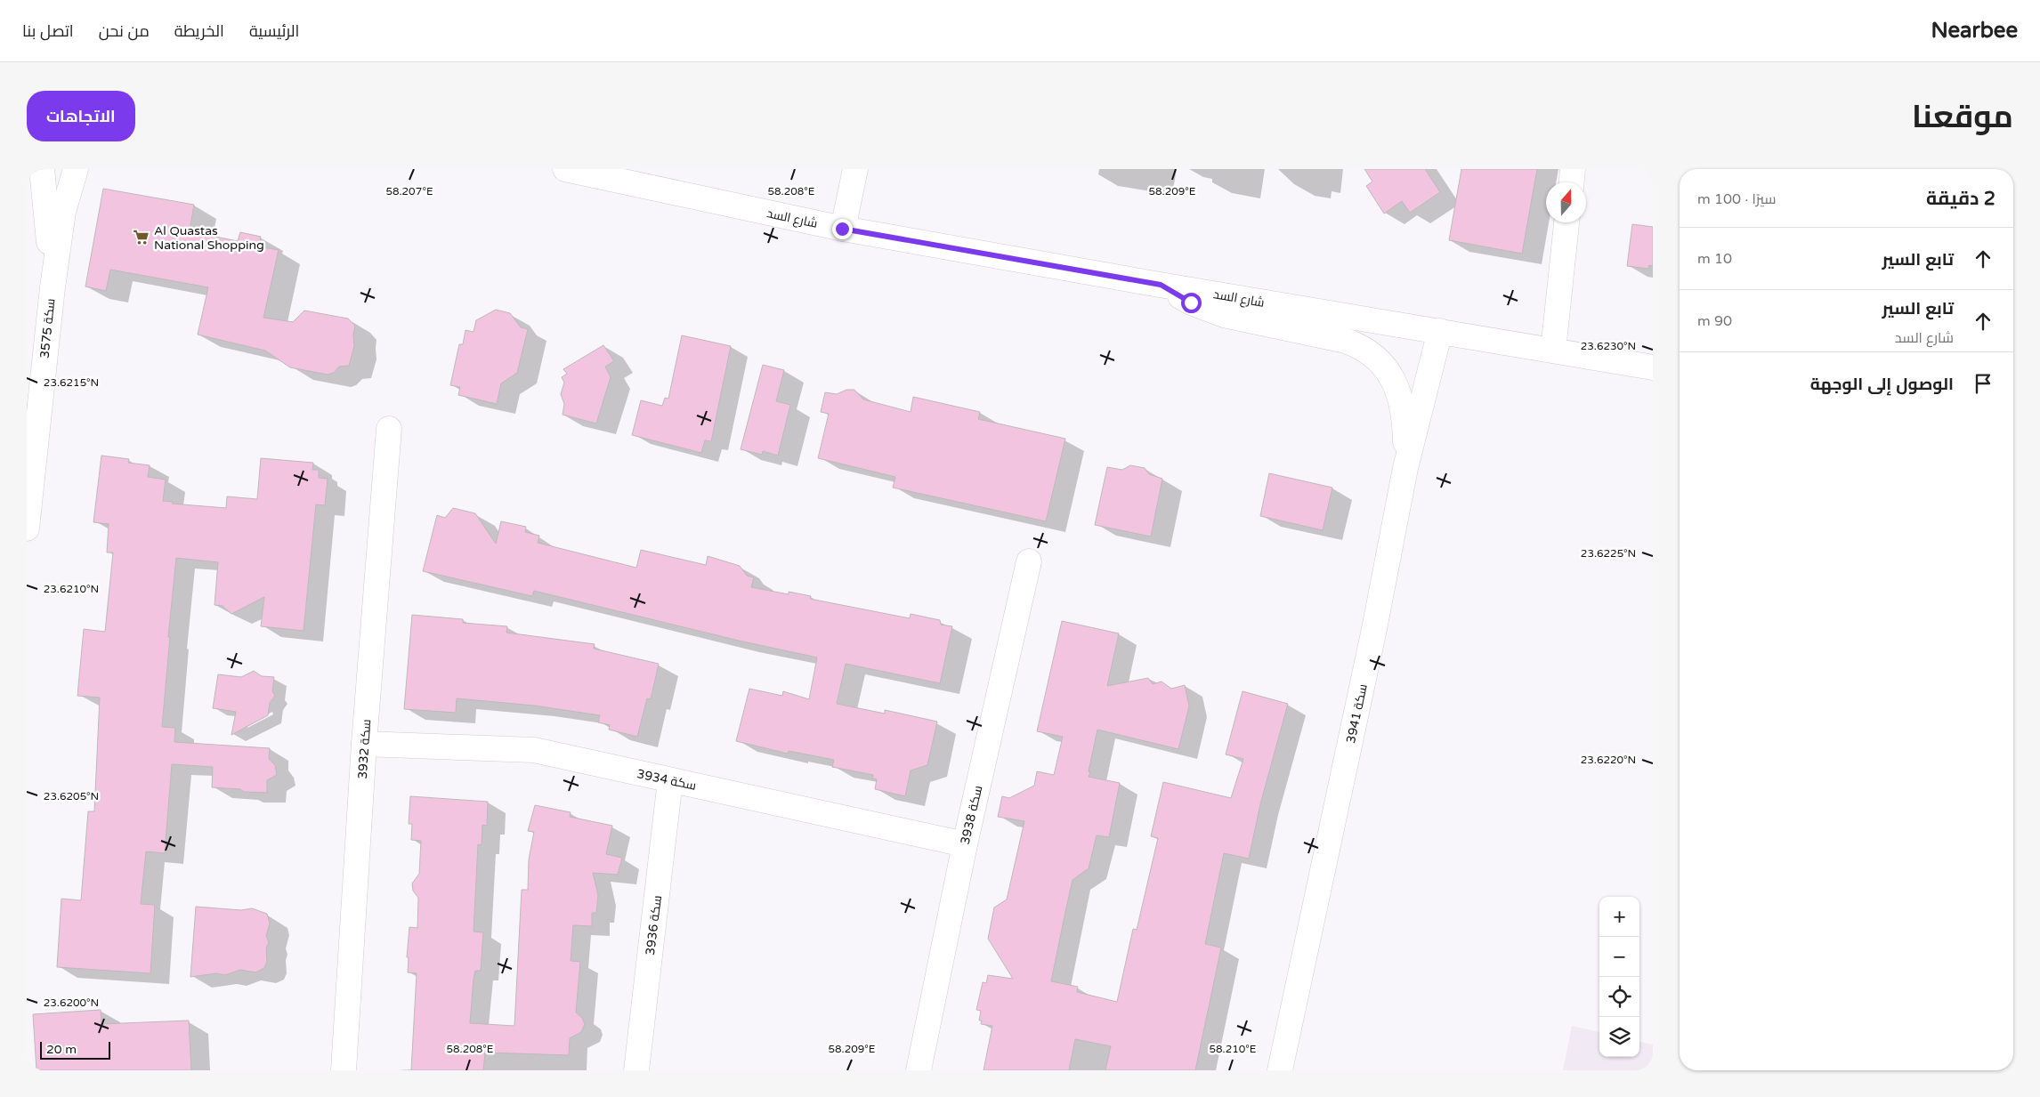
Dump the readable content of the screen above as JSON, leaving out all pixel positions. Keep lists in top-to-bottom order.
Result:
{
  "streets": {
    "street": [
      "شارع السد",
      "سكة 3575",
      "سكة 3941",
      "سكة 3932",
      "سكة 3934",
      "سكة 3938",
      "سكة 3936"
    ]
  },
  "crossings": [
    ["شارع السد", "سكة 3941"],
    ["سكة 3932", "سكة 3934"],
    ["سكة 3934", "سكة 3938"],
    ["سكة 3934", "سكة 3936"]
  ],
  "places": {
    "supermarket": ["Al Quastas National Shopping"]
  },
  "scale_bar": "20 m",
  "north": "top",
  "page": {
    "header": "Nearbee",
    "nav": [
      "الرئيسية",
      "الخريطة",
      "من نحن",
      "اتصل بنا"
    ],
    "title": "موقعنا",
    "buttons": "الاتجاهات",
    "heading": ["2 دقيقة", "سيرًا · 100 m"],
    "list": [
      ["تابع السير", "10 m"],
      ["تابع السير", "شارع السد", "90 m"],
      "الوصول إلى الوجهة"
    ],
    "map_buttons": ["+", "−"],
    "scale": "20 m"
  },
  "coordinates": [
    "58.207°E",
    "58.208°E",
    "58.209°E",
    "23.6230°N",
    "23.6215°N",
    "23.6225°N",
    "23.6210°N",
    "23.6220°N",
    "23.6205°N",
    "23.6200°N",
    "58.210°E"
  ]
}
